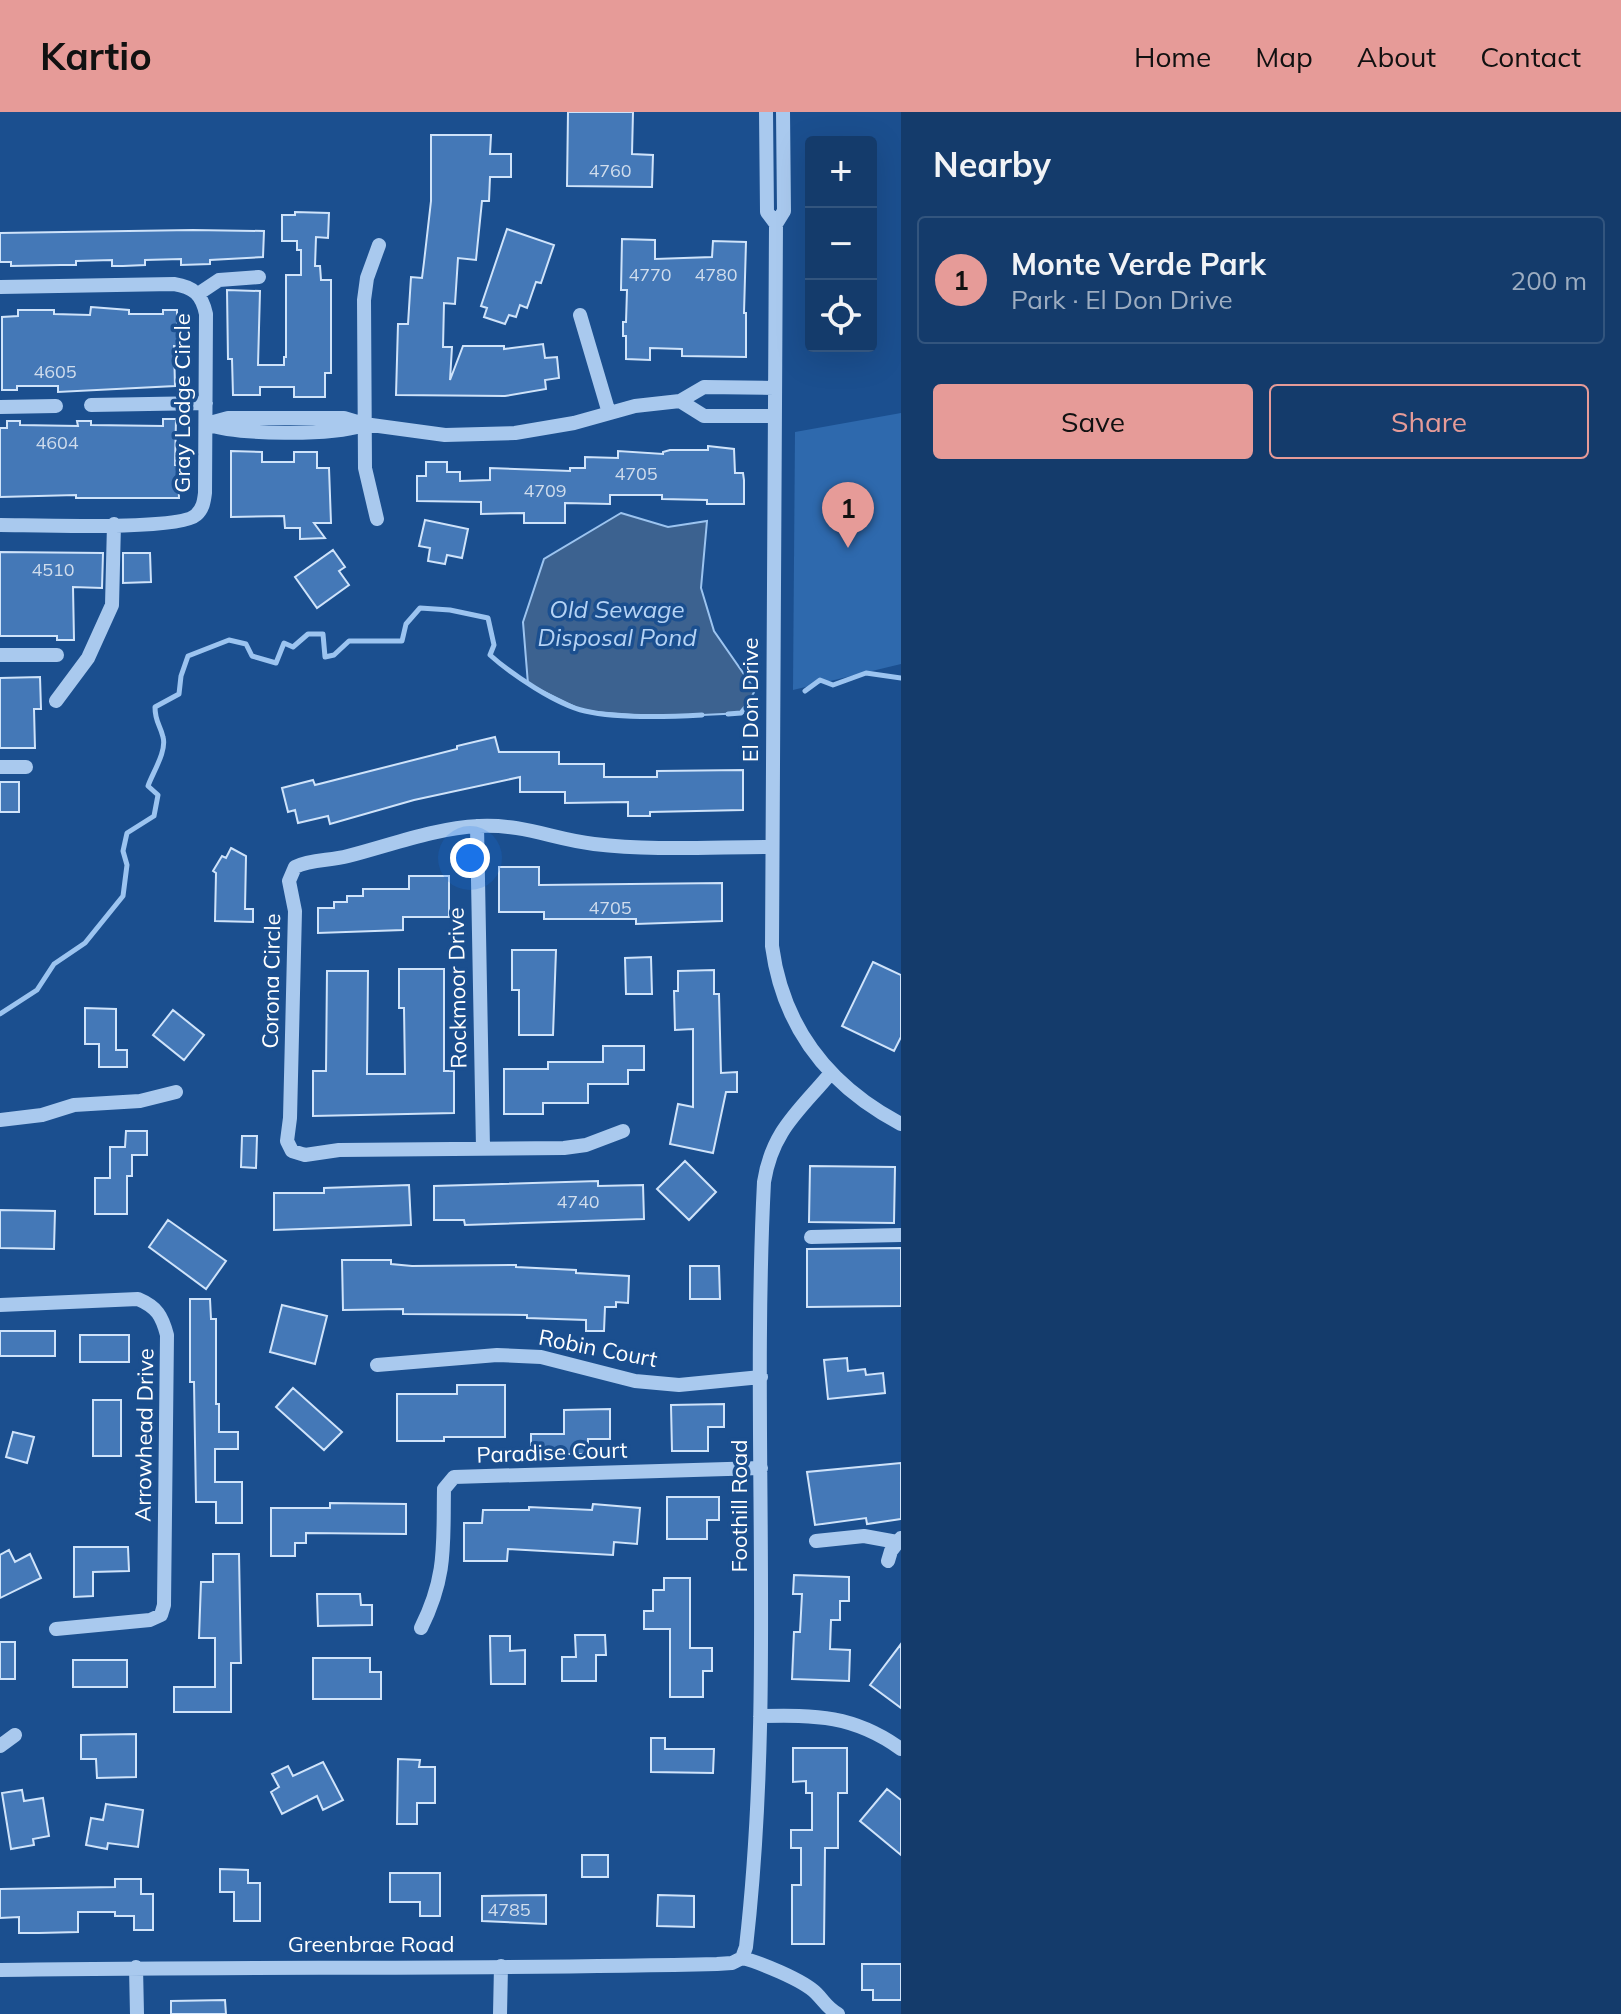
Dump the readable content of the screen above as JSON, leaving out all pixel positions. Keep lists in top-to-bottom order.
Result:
{
  "streets": {
    "street": [
      "Gray Lodge Circle",
      "El Don Drive",
      "Corona Circle",
      "Rockmoor Drive",
      "Robin Court",
      "Arrowhead Drive",
      "Paradise Court",
      "Foothill Road",
      "Greenbrae Road"
    ]
  },
  "crossings": [
    ["El Don Drive", "Corona Circle"],
    ["El Don Drive", "Foothill Road"],
    ["Corona Circle", "Rockmoor Drive"],
    ["Robin Court", "Foothill Road"],
    ["Paradise Court", "Foothill Road"],
    ["Foothill Road", "Greenbrae Road"]
  ],
  "water": ["Old Sewage Disposal Pond"],
  "house_numbers": [
    "4760",
    "4770",
    "4780",
    "4605",
    "4604",
    "4705",
    "4709",
    "4510",
    "4705",
    "4740",
    "4785"
  ],
  "page": {
    "header": "Kartio",
    "nav": [
      "Home",
      "Map",
      "About",
      "Contact"
    ],
    "heading": "Nearby",
    "map_buttons": ["+", "−"],
    "list": [
      {
        "mark": "1",
        "name": "Monte Verde Park",
        "note": "Park · El Don Drive",
        "value": "200 m"
      }
    ],
    "buttons": ["Save", "Share"],
    "pins": "1"
  }
}
